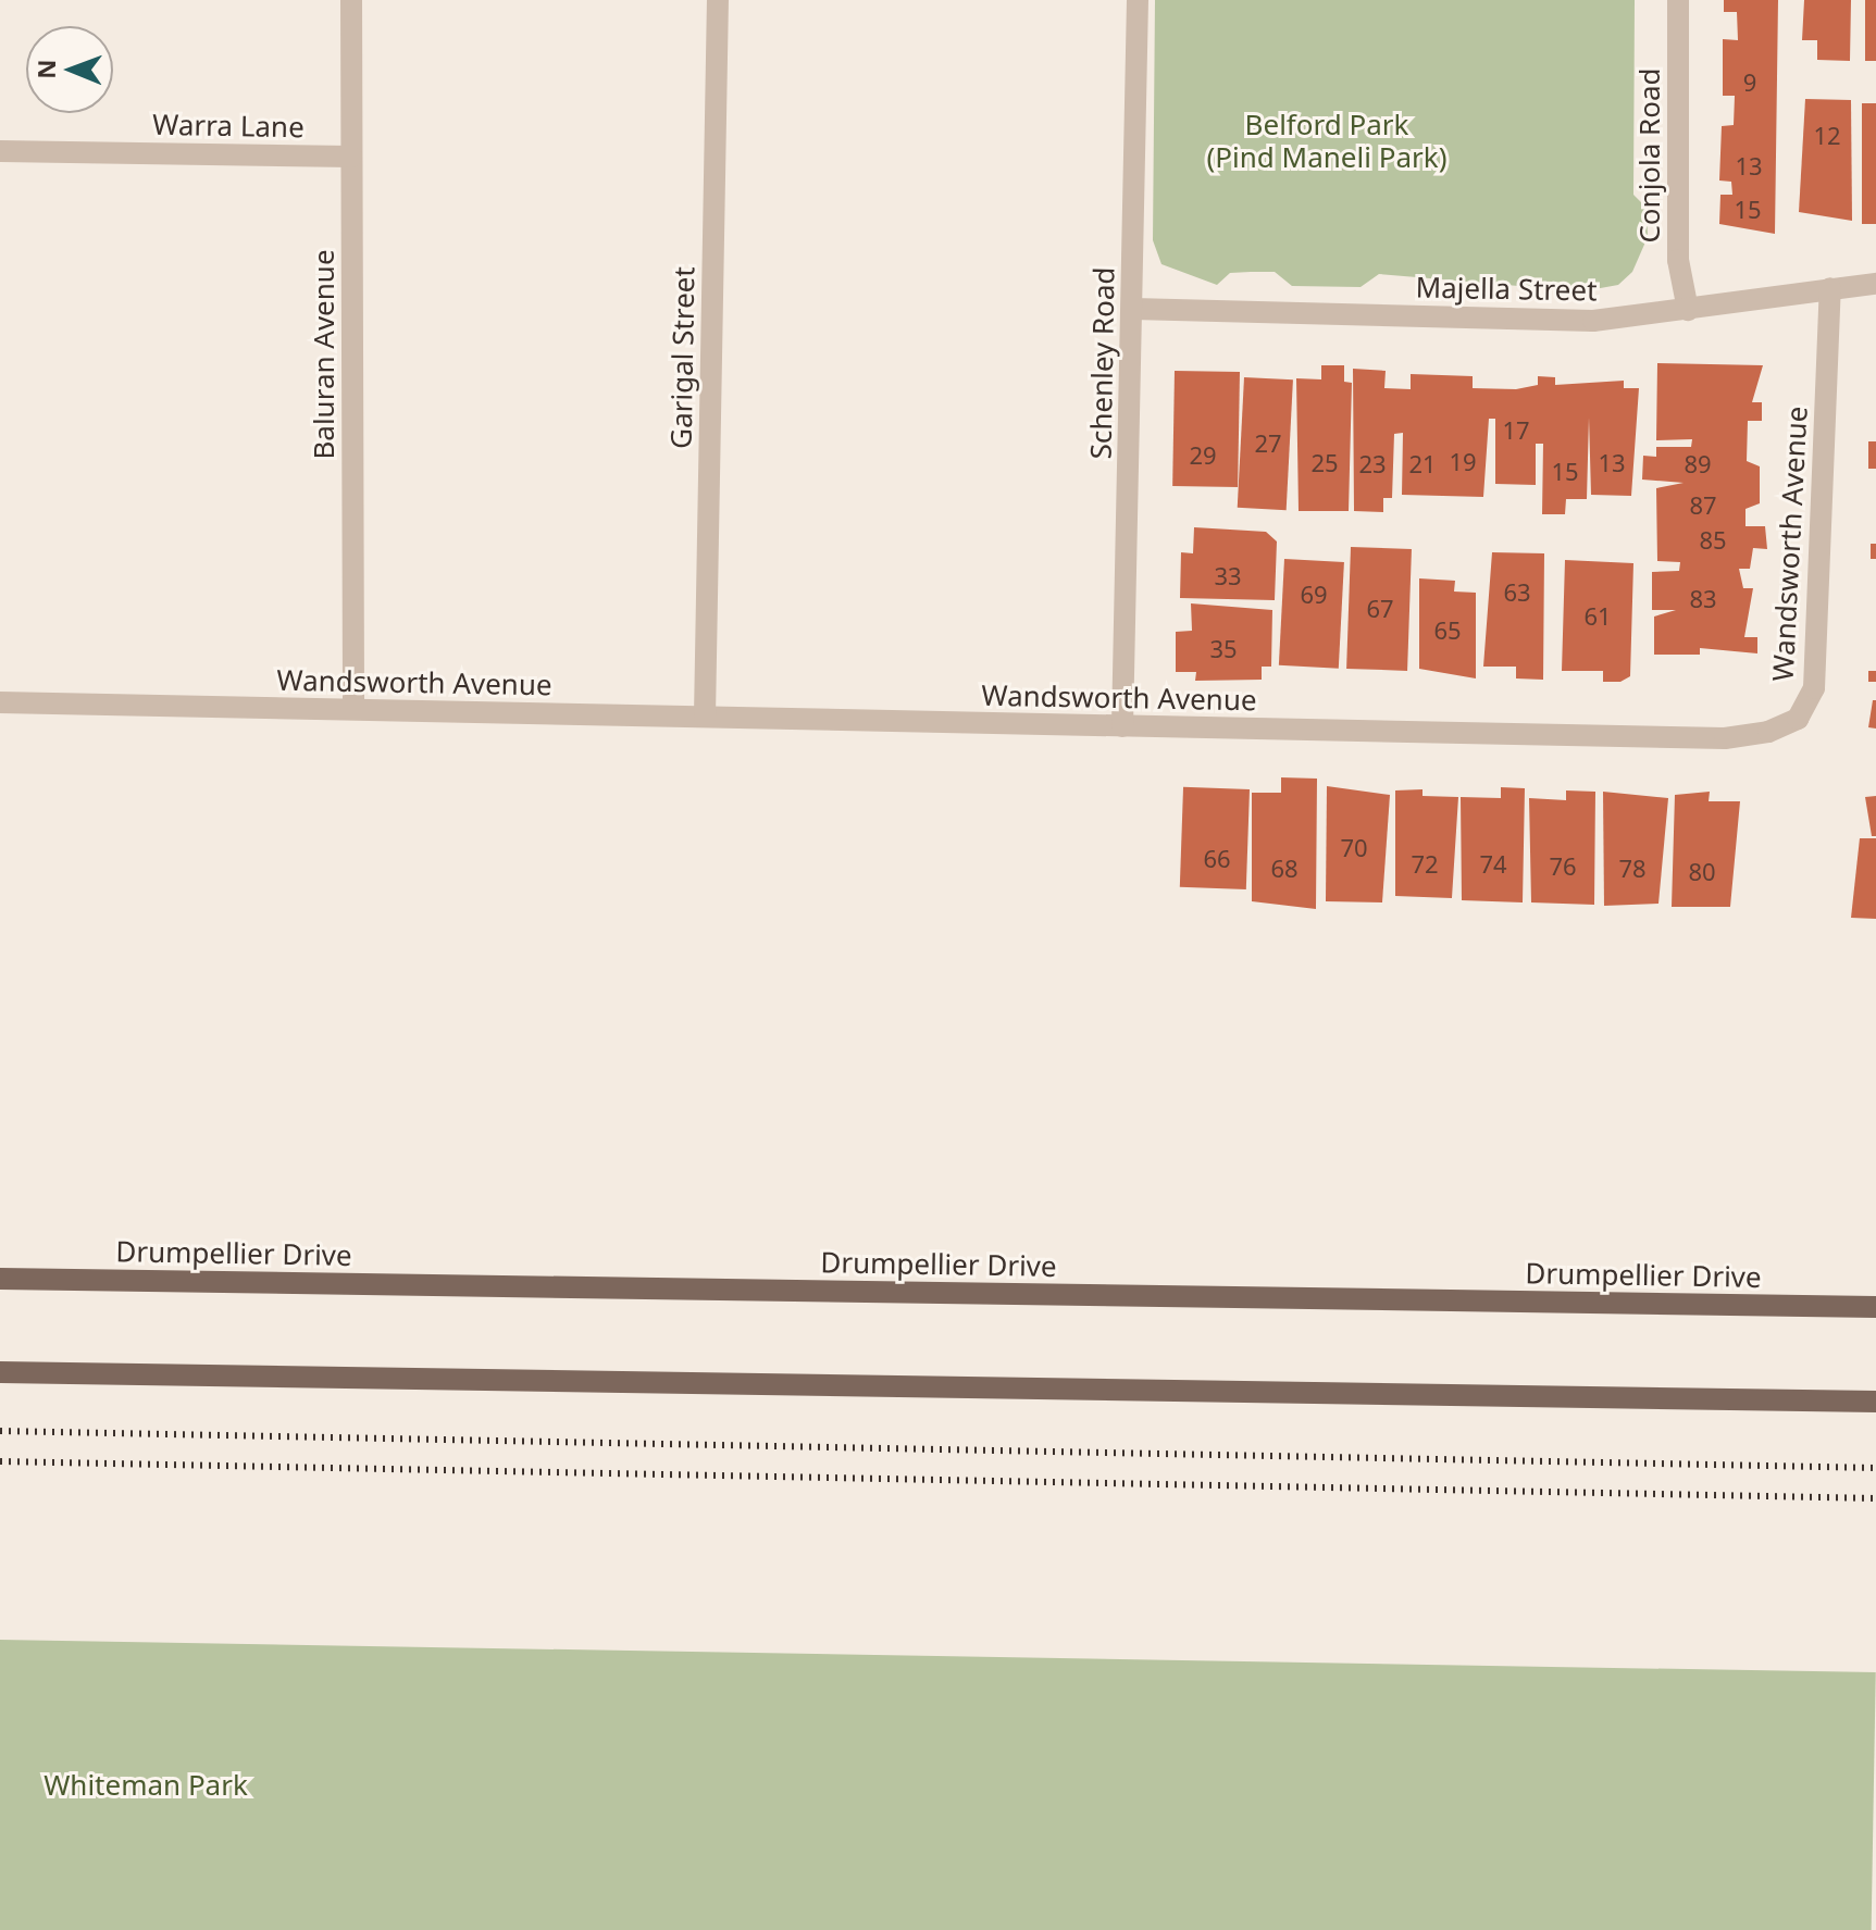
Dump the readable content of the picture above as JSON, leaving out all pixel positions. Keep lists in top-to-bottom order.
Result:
{
  "streets": {
    "main road": ["Drumpellier Drive"],
    "street": [
      "Warra Lane",
      "Conjola Road",
      "Majella Street",
      "Baluran Avenue",
      "Garigal Street",
      "Schenley Road",
      "Wandsworth Avenue"
    ]
  },
  "crossings": [
    ["Warra Lane", "Baluran Avenue"],
    ["Conjola Road", "Majella Street"],
    ["Majella Street", "Schenley Road"],
    ["Majella Street", "Wandsworth Avenue"],
    ["Baluran Avenue", "Wandsworth Avenue"],
    ["Garigal Street", "Wandsworth Avenue"],
    ["Schenley Road", "Wandsworth Avenue"]
  ],
  "parks": ["Belford Park (Pind Maneli Park)", "Whiteman Park"],
  "house_numbers": [
    "9",
    "12",
    "13",
    "15",
    "17",
    "27",
    "29",
    "19",
    "25",
    "13",
    "23",
    "21",
    "89",
    "15",
    "87",
    "85",
    "33",
    "63",
    "69",
    "83",
    "67",
    "61",
    "65",
    "35",
    "70",
    "66",
    "72",
    "74",
    "76",
    "68",
    "78",
    "80"
  ],
  "north": "left"
}
